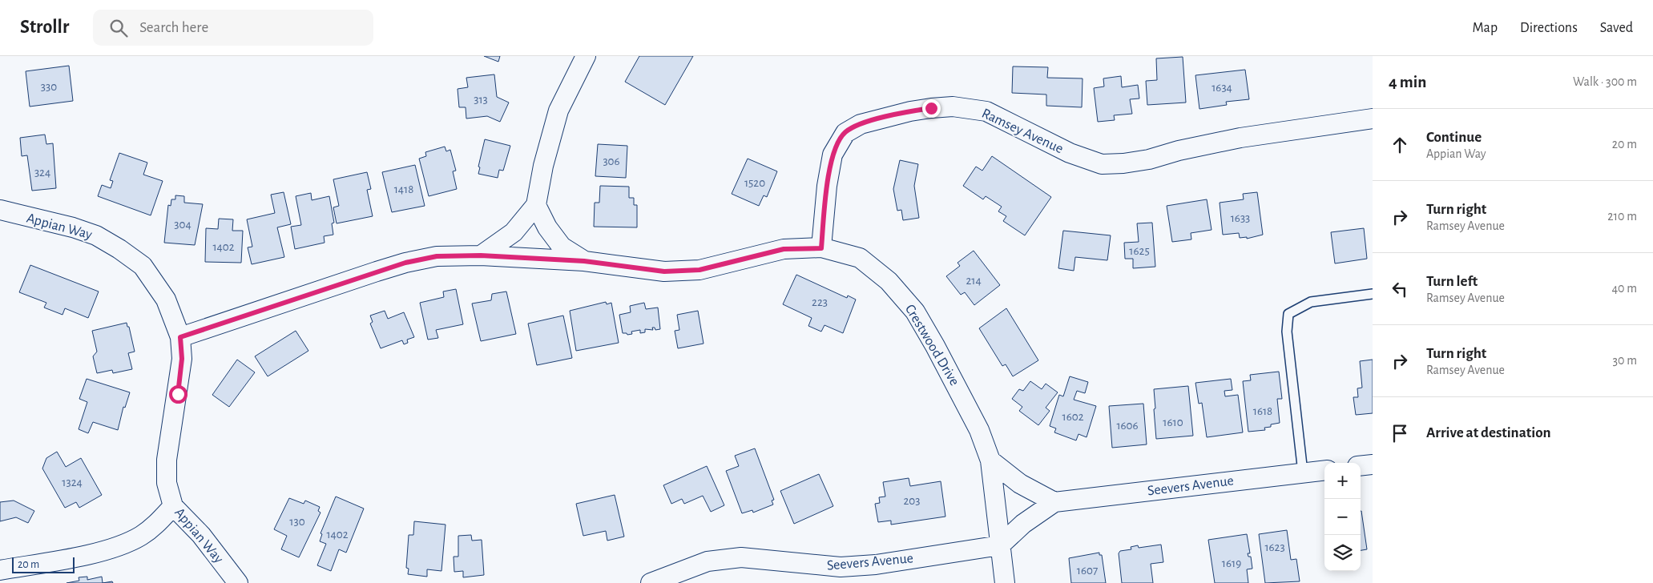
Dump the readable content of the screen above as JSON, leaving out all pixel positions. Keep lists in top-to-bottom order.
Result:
{
  "streets": {
    "street": [
      "Ramsey Avenue",
      "Appian Way",
      "Crestwood Drive",
      "Seevers Avenue"
    ]
  },
  "crossings": [
    ["Ramsey Avenue", "Crestwood Drive"],
    ["Crestwood Drive", "Seevers Avenue"]
  ],
  "house_numbers": [
    "330",
    "1634",
    "313",
    "306",
    "324",
    "1520",
    "1418",
    "1633",
    "304",
    "1402",
    "1625",
    "214",
    "223",
    "1618",
    "1602",
    "1610",
    "1606",
    "1324",
    "203",
    "130",
    "1402",
    "1623",
    "1619",
    "1607"
  ],
  "scale_bar": "20 m",
  "page": {
    "header": "Strollr",
    "search": "Search here",
    "nav": ["Map", "Directions", "Saved"],
    "heading": ["4 min", "Walk · 300 m"],
    "list": [
      ["Continue", "Appian Way", "20 m"],
      ["Turn right", "Ramsey Avenue", "210 m"],
      ["Turn left", "Ramsey Avenue", "40 m"],
      ["Turn right", "Ramsey Avenue", "30 m"],
      "Arrive at destination"
    ],
    "map_buttons": ["+", "−"],
    "scale": "20 m"
  }
}
